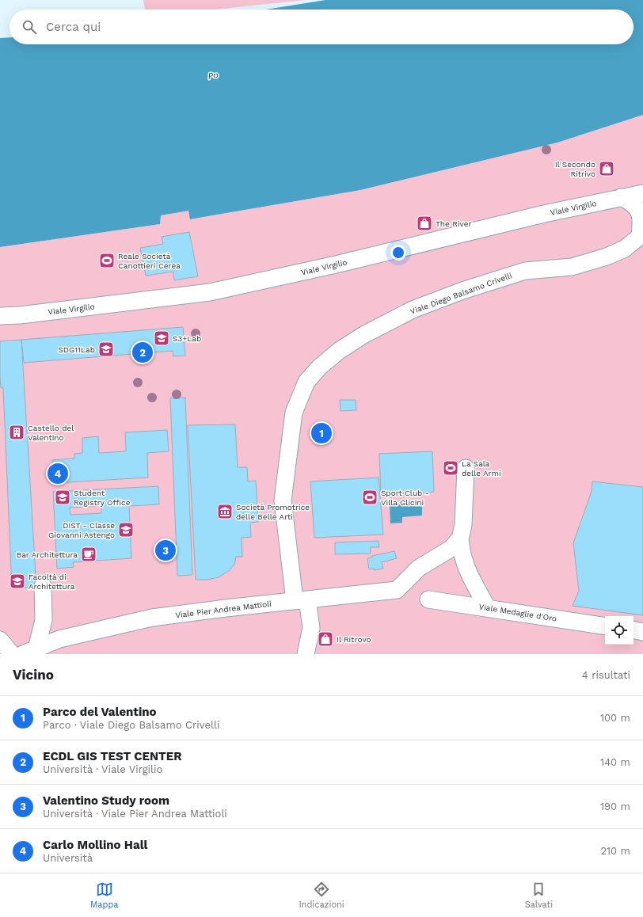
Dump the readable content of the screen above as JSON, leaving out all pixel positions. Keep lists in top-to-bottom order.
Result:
{
  "streets": {
    "street": [
      "Viale Virgilio",
      "Viale Diego Balsamo Crivelli",
      "Viale Pier Andrea Mattioli",
      "Viale Medaglie d'Oro"
    ]
  },
  "crossings": [
    ["Viale Diego Balsamo Crivelli", "Viale Pier Andrea Mattioli"]
  ],
  "water": ["Po"],
  "places": {
    "shop": ["Il Secondo Ritrivo", "The River", "Il Ritrovo"],
    "sports": ["Reale Società Canottieri Cerea", "La Sala delle Armi", "Sport Club - Villa Glicini"],
    "school or university": [
      "S3+Lab",
      "SDG11Lab",
      "Student Registry Office",
      "DIST - Classe Giovanni Astengo",
      "Facoltà di Architettura"
    ],
    "building": ["Castello del Valentino"],
    "museum": ["Società Promotrice delle Belle Arti"],
    "cafe": ["Bar Architettura"]
  },
  "page": {
    "search": "Cerca qui",
    "pins": [
      "2",
      "1",
      "4",
      "3"
    ],
    "heading": ["Vicino", "4 risultati"],
    "list": [
      {
        "mark": "1",
        "name": "Parco del Valentino",
        "note": "Parco · Viale Diego Balsamo Crivelli",
        "value": "100 m"
      },
      {
        "mark": "2",
        "name": "ECDL GIS TEST CENTER",
        "note": "Università · Viale Virgilio",
        "value": "140 m"
      },
      {
        "mark": "3",
        "name": "Valentino Study room",
        "note": "Università · Viale Pier Andrea Mattioli",
        "value": "190 m"
      },
      {
        "mark": "4",
        "name": "Carlo Mollino Hall",
        "note": "Università",
        "value": "210 m"
      }
    ],
    "nav": ["Mappa", "Indicazioni", "Salvati"]
  }
}
